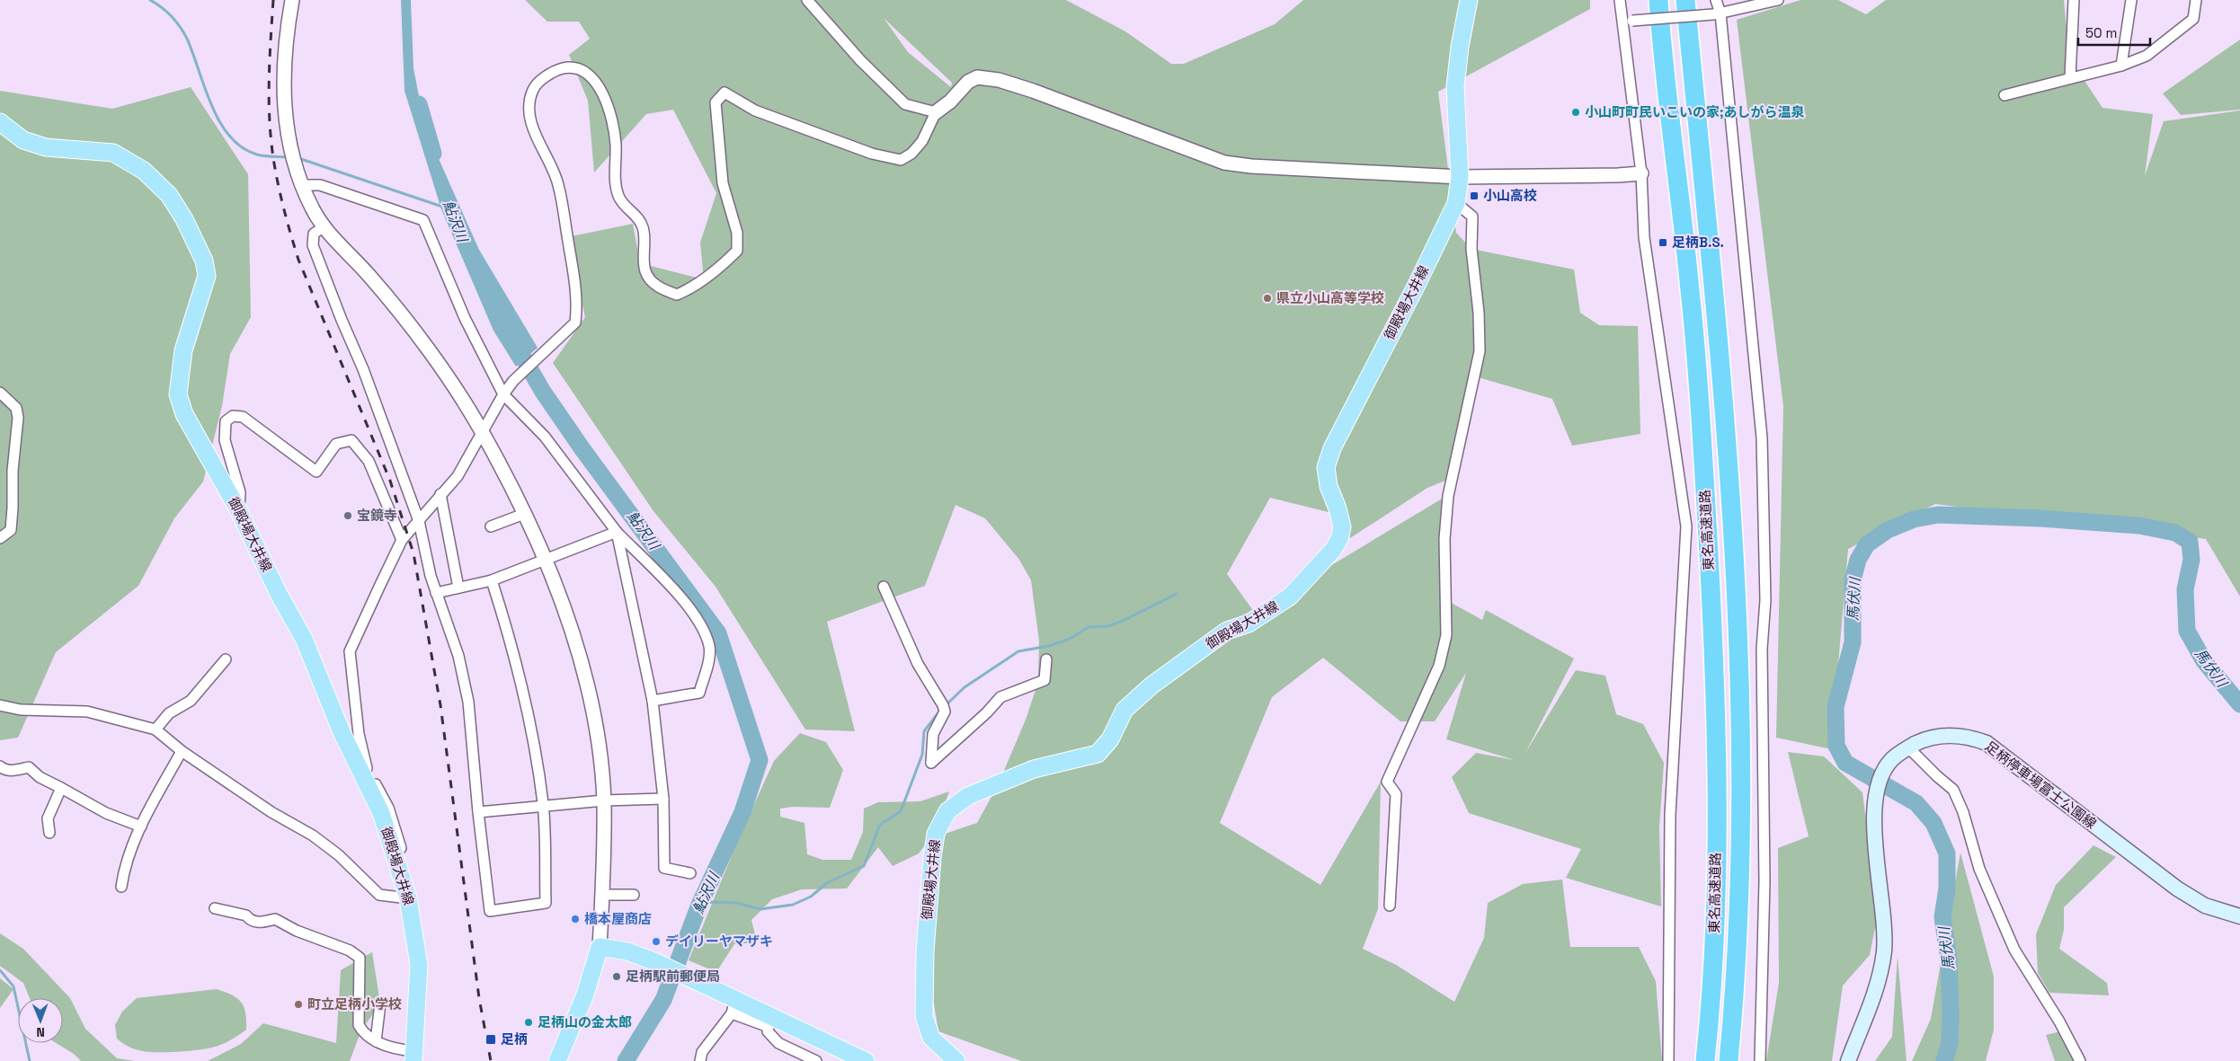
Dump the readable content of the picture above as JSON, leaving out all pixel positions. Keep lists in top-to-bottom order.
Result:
{
  "streets": {
    "highway": ["東名高速道路"],
    "main road": ["御殿場大井線", "足柄停車場富士公園線"]
  },
  "water": ["鮎沢川", "馬伏川"],
  "places": {
    "other": [
      "小山町町民いこいの家;あしがら温泉",
      "県立小山高等学校",
      "宝鏡寺",
      "橋本屋商店",
      "デイリーヤマザキ",
      "足柄駅前郵便局",
      "町立足柄小学校",
      "足柄山の金太郎"
    ],
    "transit": ["小山高校", "足柄B.S.", "足柄"]
  },
  "scale_bar": "50 m",
  "north": "bottom"
}
